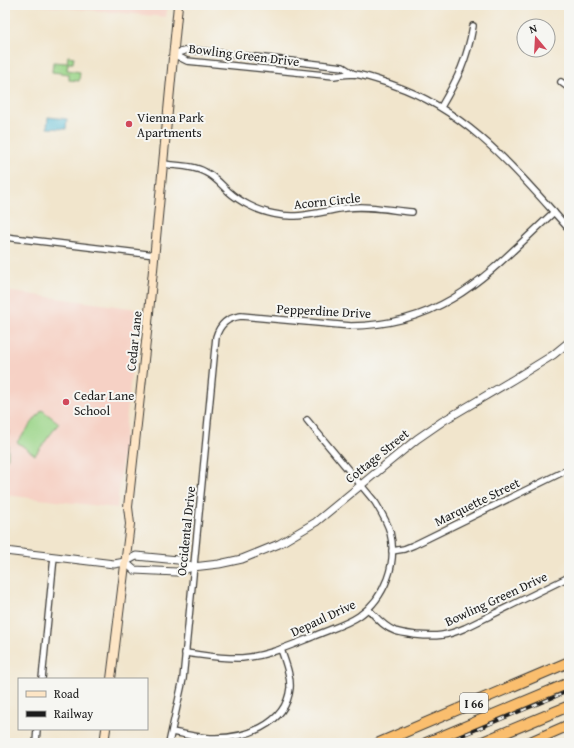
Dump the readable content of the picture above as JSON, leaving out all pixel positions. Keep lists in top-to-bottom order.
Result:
{
  "streets": {
    "highway": ["I 66"],
    "main road": ["Cedar Lane"],
    "street": [
      "Bowling Green Drive",
      "Acorn Circle",
      "Pepperdine Drive",
      "Cottage Street",
      "Marquette Street",
      "Occidental Drive",
      "Depaul Drive"
    ]
  },
  "crossings": [
    ["Bowling Green Drive", "Pepperdine Drive"],
    ["Bowling Green Drive", "Cedar Lane"],
    ["Bowling Green Drive", "Depaul Drive"],
    ["Acorn Circle", "Cedar Lane"],
    ["Pepperdine Drive", "Occidental Drive"],
    ["Cedar Lane", "Cottage Street"],
    ["Cottage Street", "Occidental Drive"],
    ["Cottage Street", "Depaul Drive"],
    ["Marquette Street", "Depaul Drive"],
    ["Occidental Drive", "Depaul Drive"]
  ],
  "places": ["Vienna Park Apartments", "Cedar Lane School"],
  "legend": ["Road", "Railway"],
  "north": "top"
}
